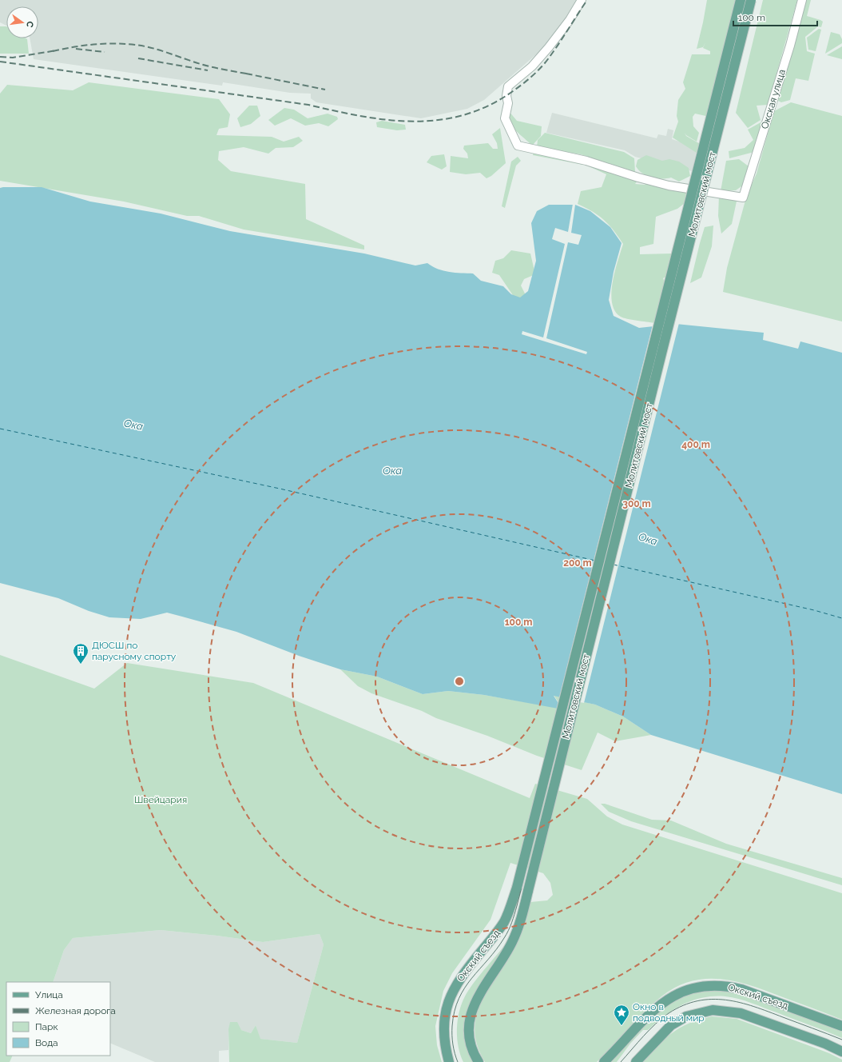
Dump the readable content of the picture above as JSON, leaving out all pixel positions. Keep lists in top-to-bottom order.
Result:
{
  "streets": {
    "main road": ["Молитовский мост", "Окский съезд"],
    "street": ["Окская улица"]
  },
  "crossings": [
    ["Молитовский мост", "Окский съезд"]
  ],
  "water": ["Ока"],
  "parks": ["Швейцария"],
  "places": {
    "building": ["ДЮСШ по парусному спорту"],
    "place": ["Окно в подводный мир"]
  },
  "legend": [
    "Улица",
    "Железная дорога",
    "Парк",
    "Вода"
  ],
  "scale_bar": "100 m",
  "north": "right",
  "rings": [
    "400 m",
    "300 m",
    "200 m",
    "100 m"
  ]
}
